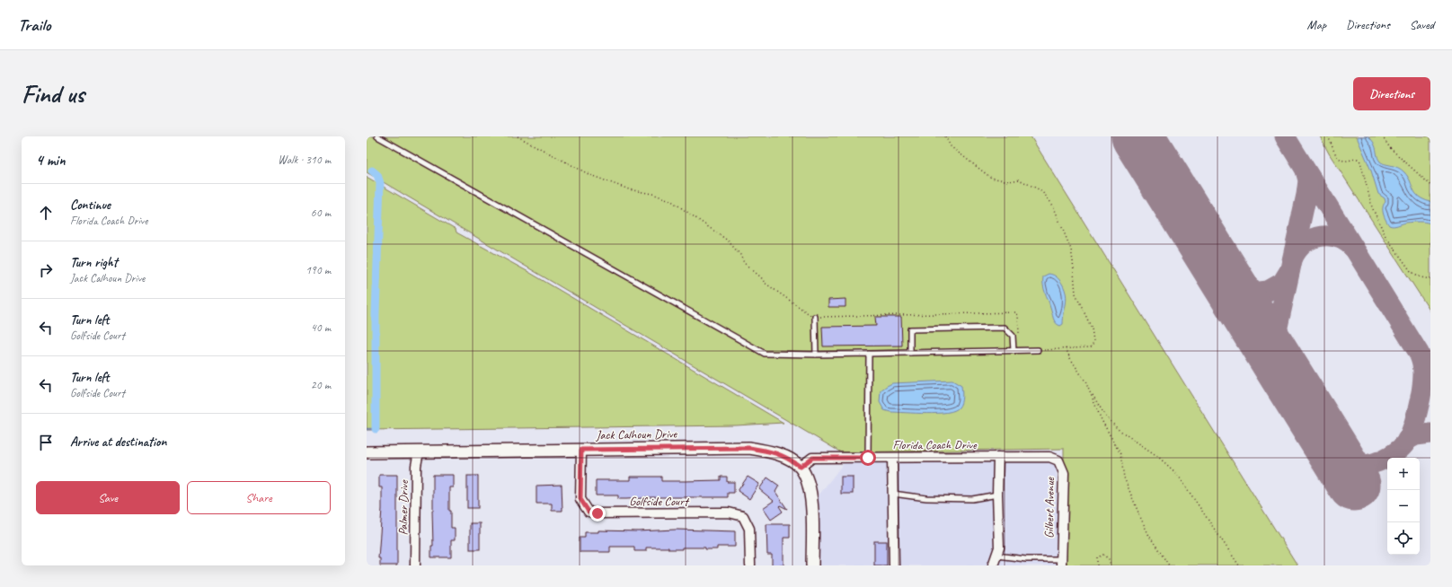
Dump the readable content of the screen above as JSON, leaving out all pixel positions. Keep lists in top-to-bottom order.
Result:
{
  "streets": {
    "street": [
      "Jack Calhoun Drive",
      "Florida Coach Drive",
      "Golfside Court",
      "Palmer Drive",
      "Gilbert Avenue"
    ]
  },
  "crossings": [
    ["Jack Calhoun Drive", "Florida Coach Drive"],
    ["Jack Calhoun Drive", "Golfside Court"],
    ["Jack Calhoun Drive", "Palmer Drive"],
    ["Florida Coach Drive", "Gilbert Avenue"]
  ],
  "page": {
    "header": "Trailo",
    "nav": ["Map", "Directions", "Saved"],
    "buttons": [
      "Directions",
      ["Save", "Share"]
    ],
    "title": "Find us",
    "heading": ["4 min", "Walk · 310 m"],
    "list": [
      ["Continue", "Florida Coach Drive", "60 m"],
      ["Turn right", "Jack Calhoun Drive", "190 m"],
      ["Turn left", "Golfside Court", "40 m"],
      ["Turn left", "Golfside Court", "20 m"],
      "Arrive at destination"
    ],
    "map_buttons": ["+", "−"]
  }
}
